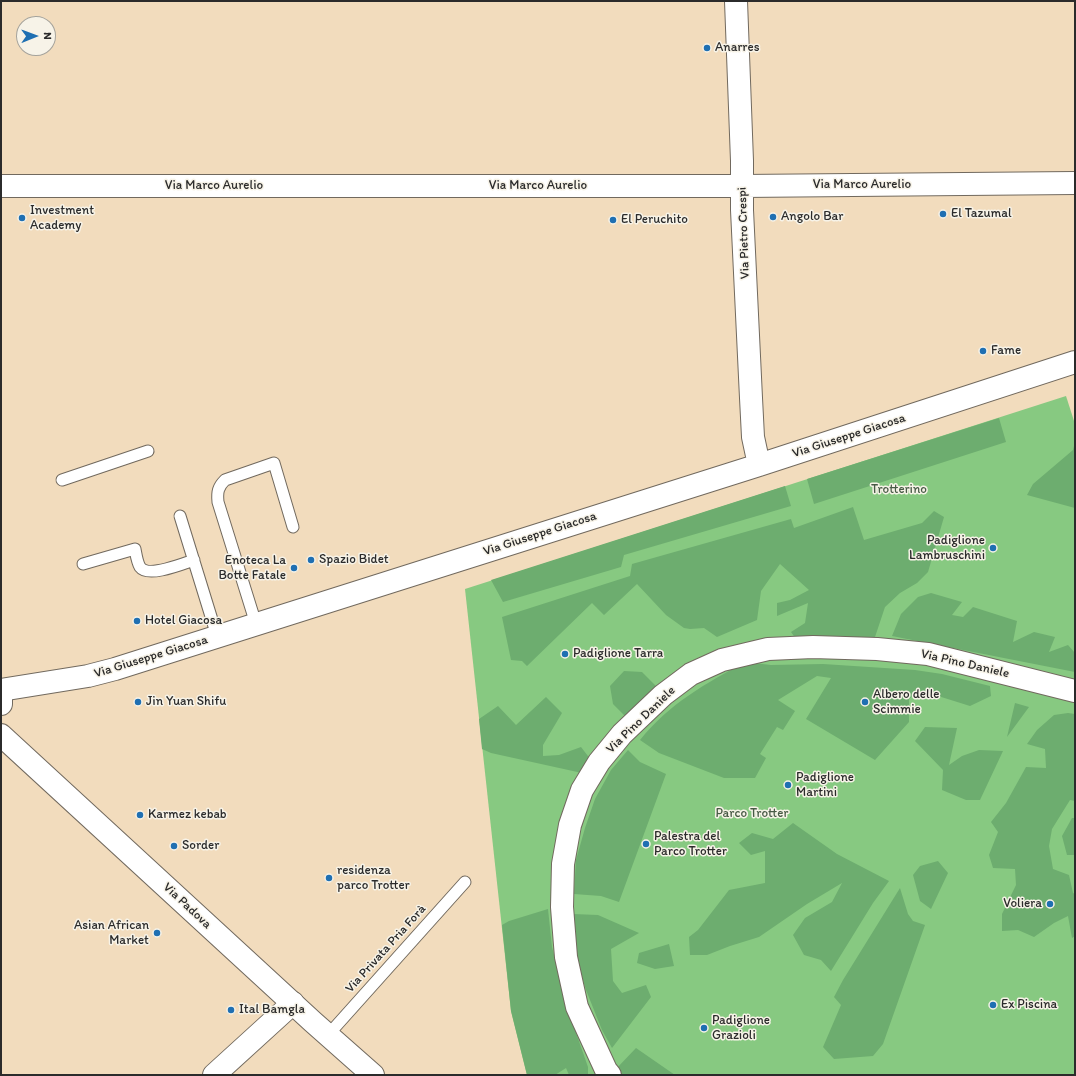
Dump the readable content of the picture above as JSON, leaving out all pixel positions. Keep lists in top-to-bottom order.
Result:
{
  "streets": {
    "street": [
      "Via Marco Aurelio",
      "Via Pietro Crespi",
      "Via Giuseppe Giacosa",
      "Via Pino Daniele",
      "Via Padova"
    ],
    "lane": ["Via Privata Pria Forà"]
  },
  "crossings": [
    ["Via Marco Aurelio", "Via Pietro Crespi"],
    ["Via Pietro Crespi", "Via Giuseppe Giacosa"],
    ["Via Padova", "Via Privata Pria Forà"]
  ],
  "parks": ["Trotterino", "Parco Trotter"],
  "places": [
    "Anarres",
    "El Tazumal",
    "Angolo Bar",
    "Investment Academy",
    "El Peruchito",
    "Fame",
    "Padiglione Lambruschini",
    "Spazio Bidet",
    "Enoteca La Botte Fatale",
    "Hotel Giacosa",
    "Padiglione Tarra",
    "Jin Yuan Shifu",
    "Albero delle Scimmie",
    "Padiglione Martini",
    "Karmez kebab",
    "Palestra del Parco Trotter",
    "Sorder",
    "residenza parco Trotter",
    "Voliera",
    "Asian African Market",
    "Ex Piscina",
    "Ital Bamgla",
    "Padiglione Grazioli"
  ],
  "north": "right"
}
